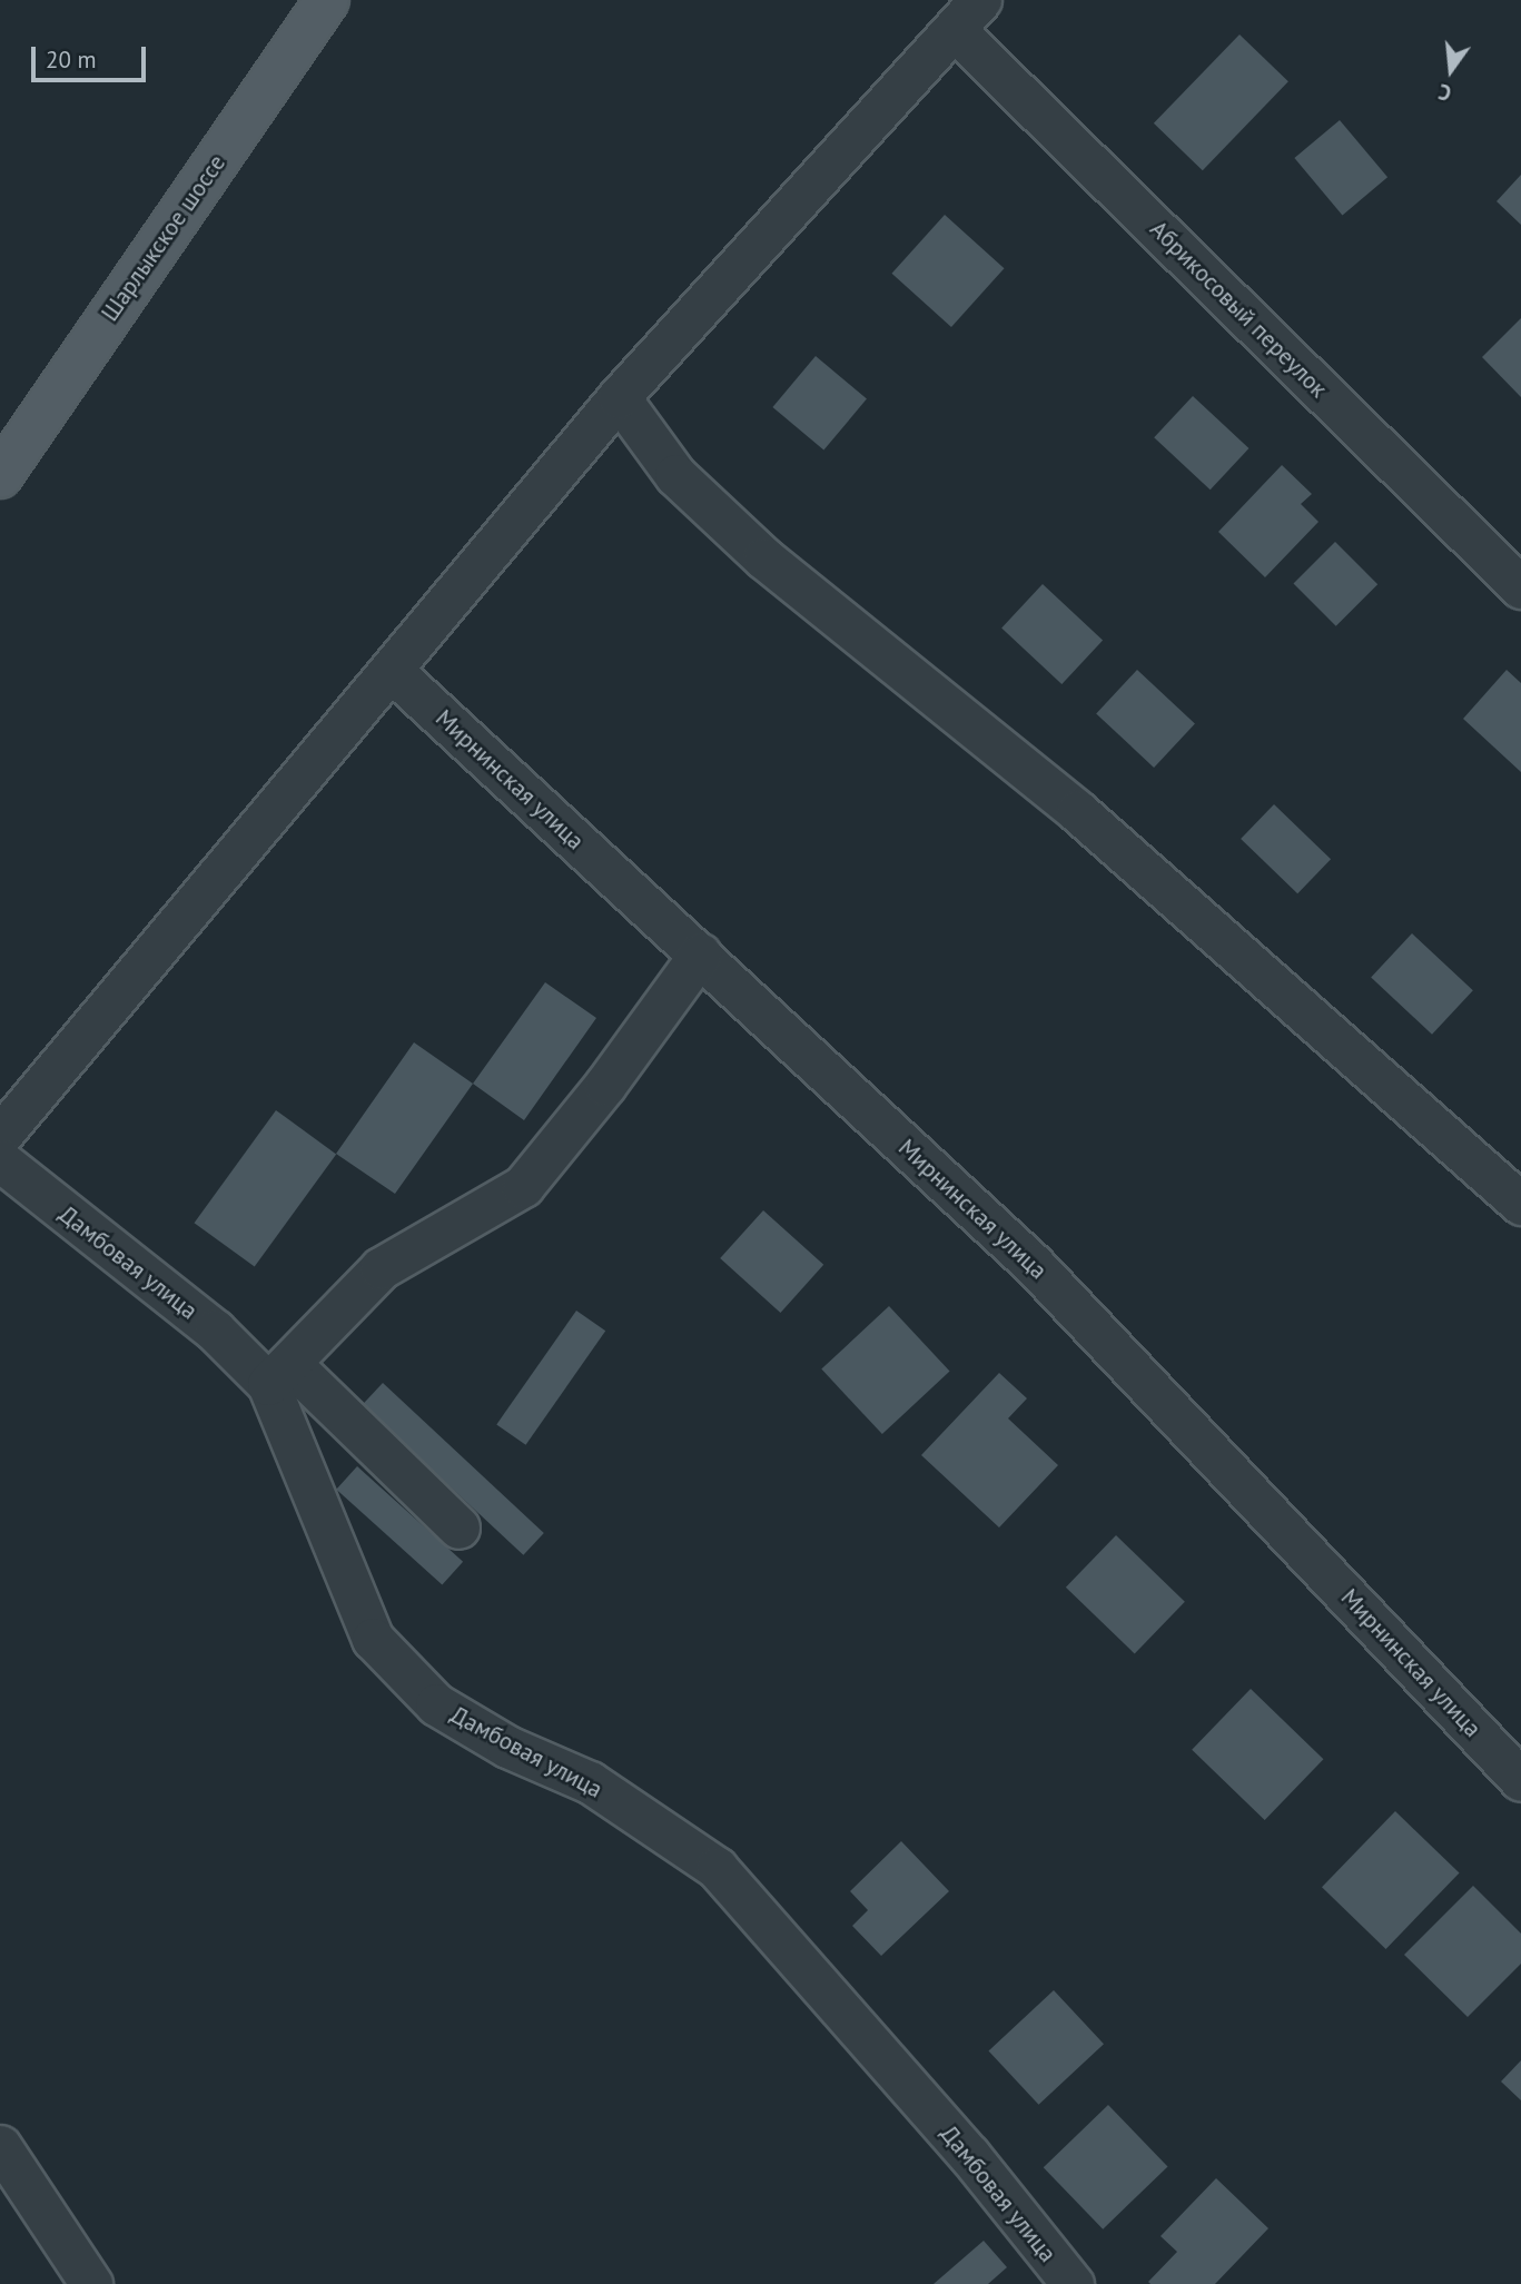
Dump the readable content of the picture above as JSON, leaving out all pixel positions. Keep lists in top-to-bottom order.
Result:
{
  "streets": {
    "main road": ["Шарлыкское шоссе"],
    "street": ["Абрикосовый переулок", "Мирнинская улица", "Дамбовая улица"]
  },
  "scale_bar": "20 m",
  "north": "bottom"
}
